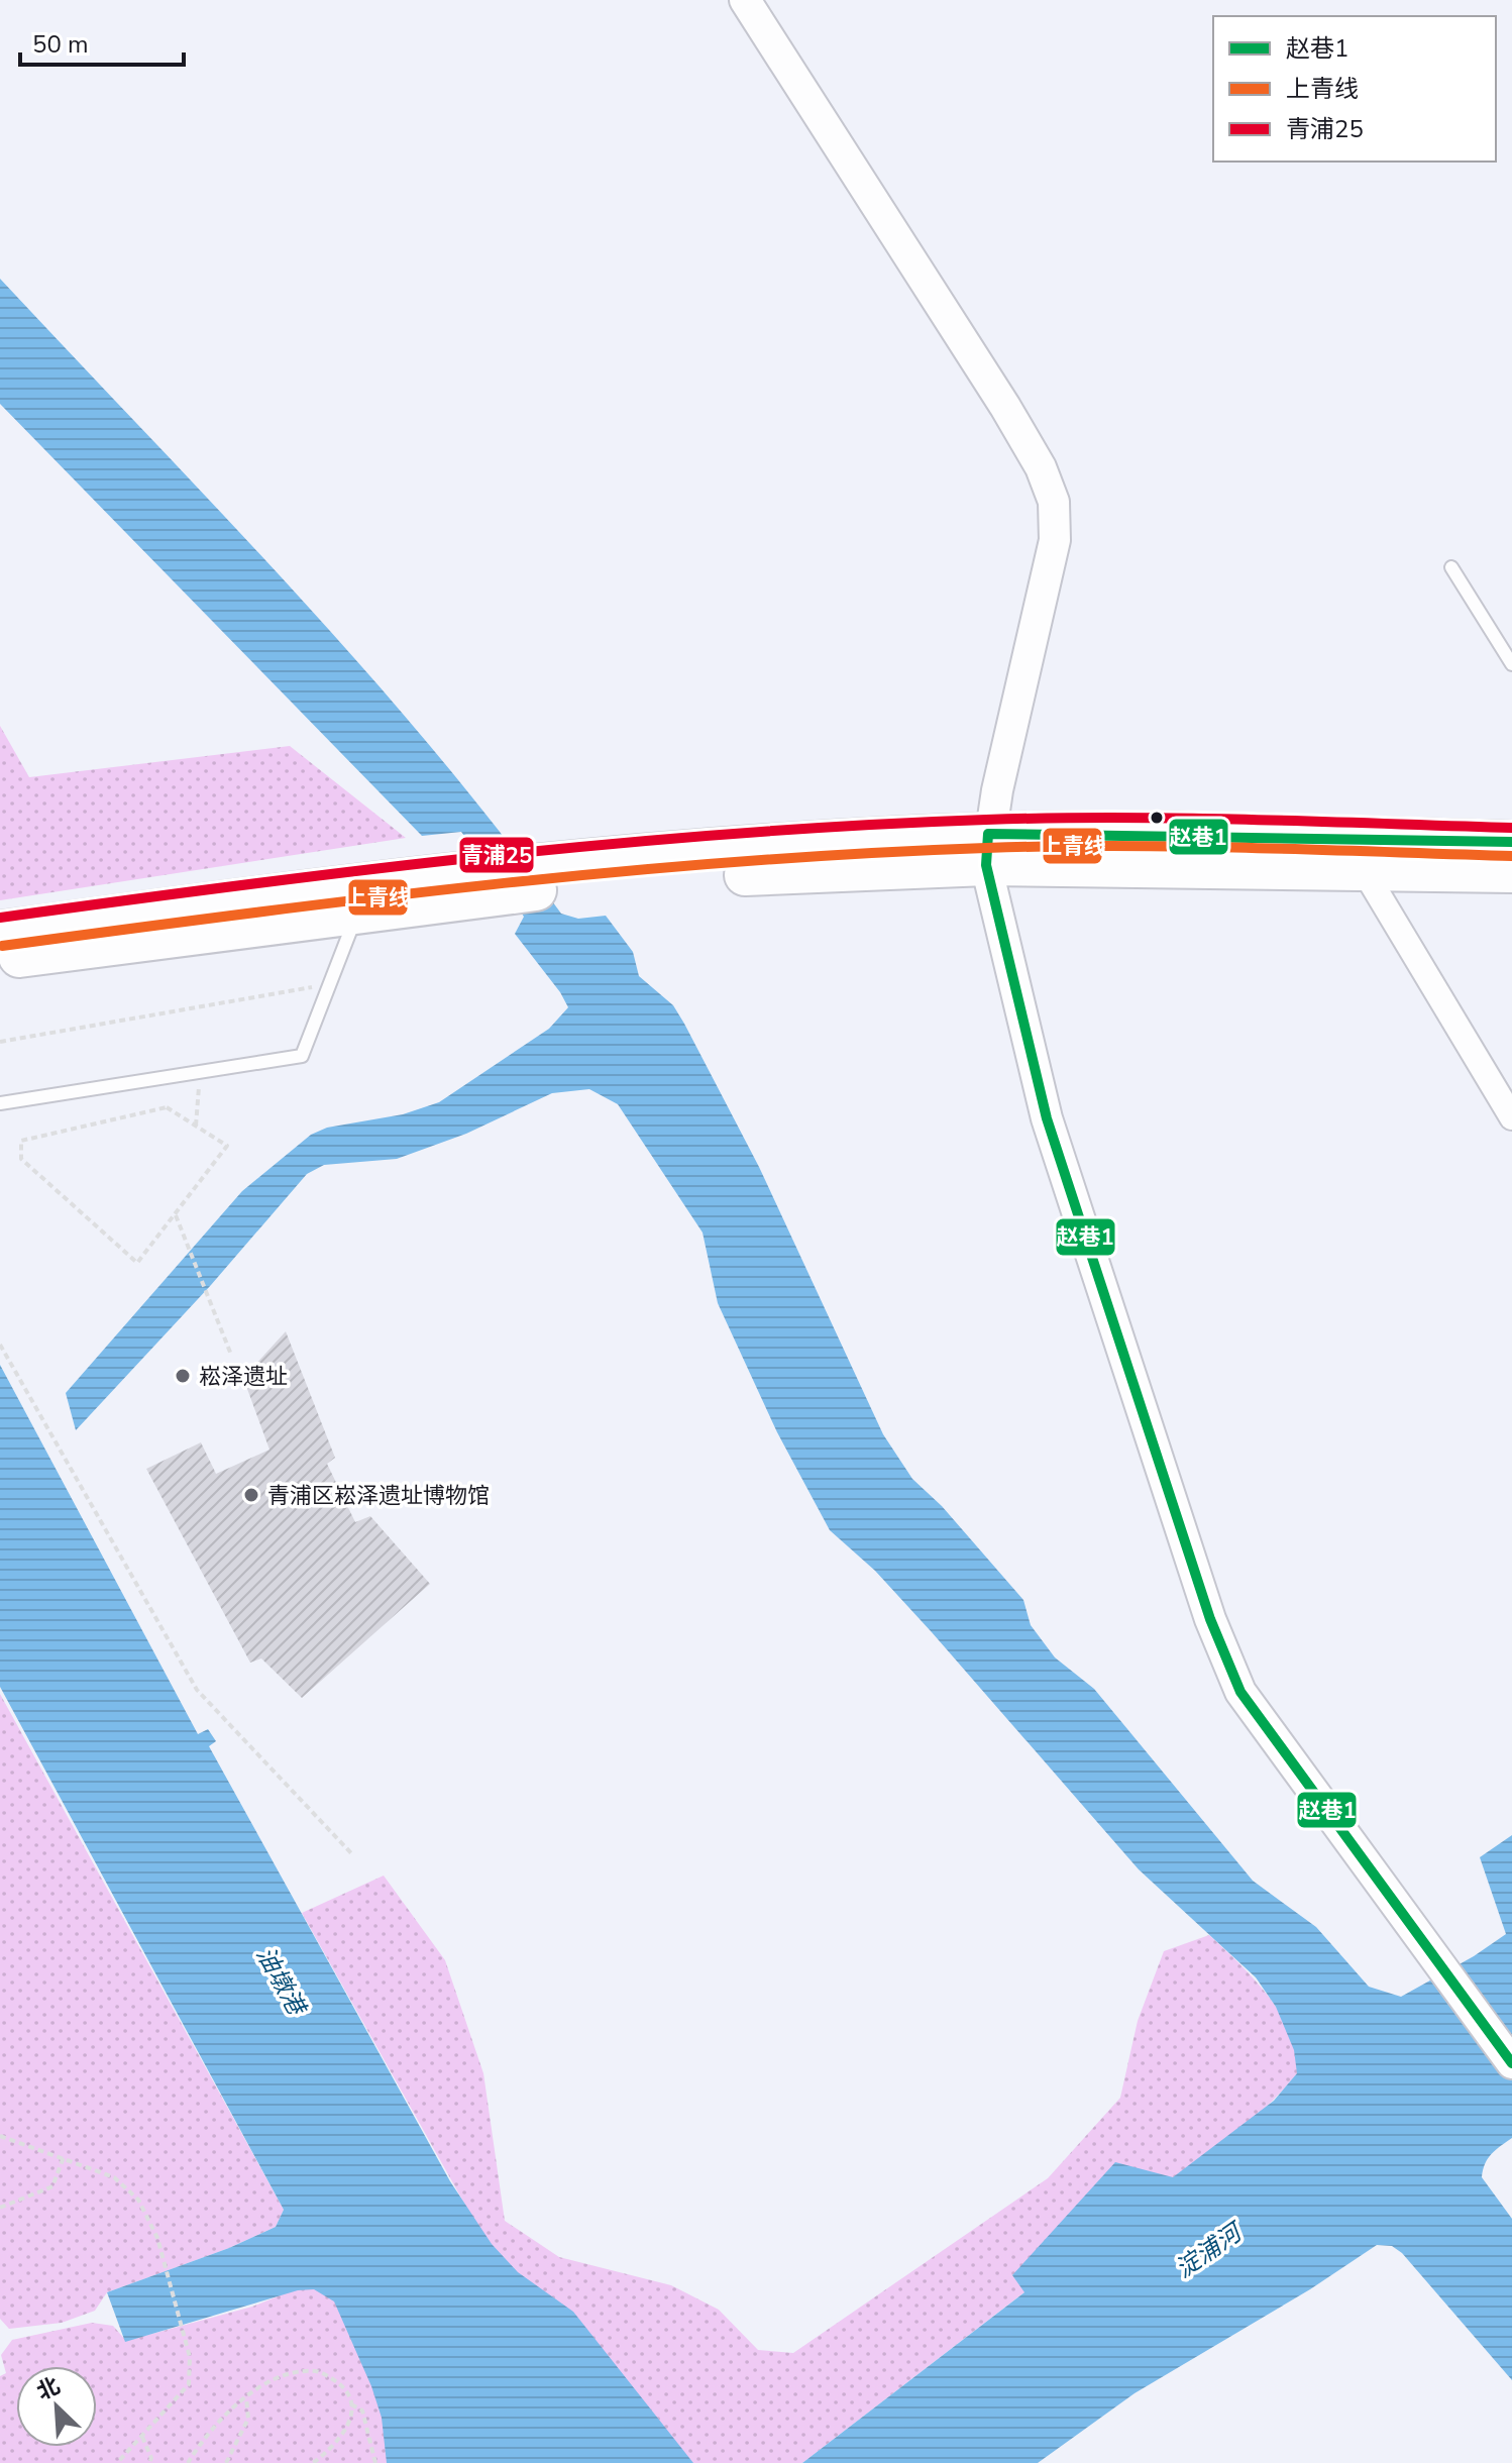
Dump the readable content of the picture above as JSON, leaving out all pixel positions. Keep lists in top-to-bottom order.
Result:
{
  "water": ["油墩港", "淀浦河"],
  "places": ["崧泽遗址", "青浦区崧泽遗址博物馆"],
  "lines": ["transit line 青浦25", "transit line 赵巷1", "transit line 上青线"],
  "legend": ["赵巷1", "上青线", "青浦25"],
  "scale_bar": "50 m",
  "north": "top left"
}
